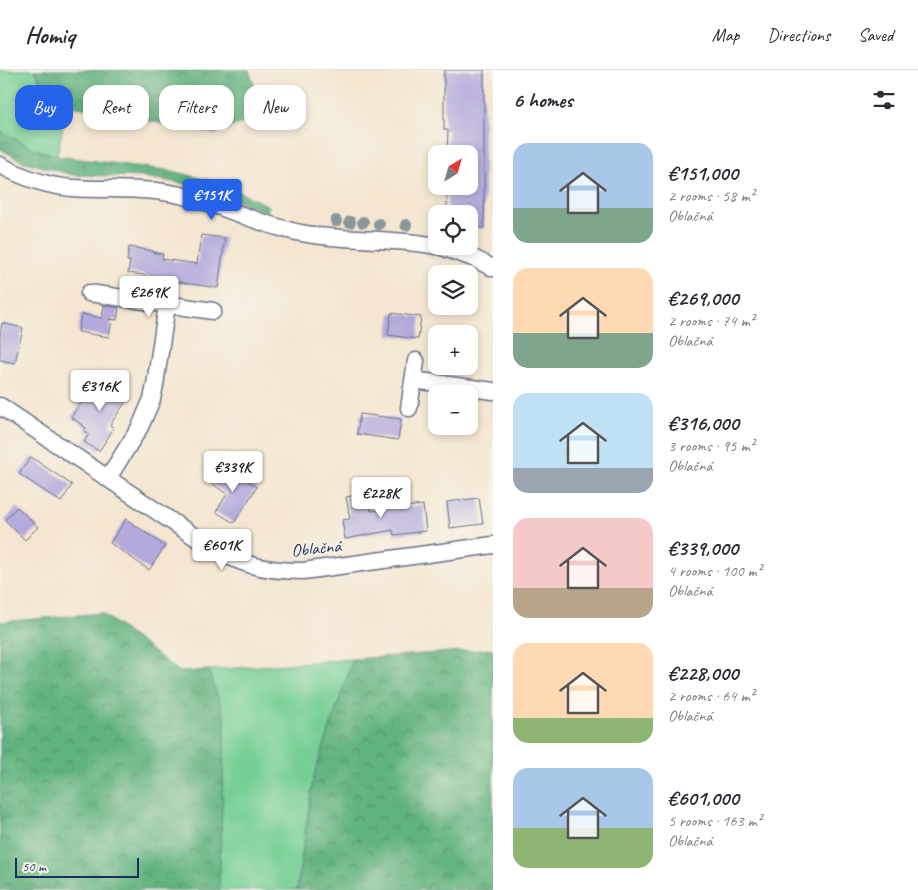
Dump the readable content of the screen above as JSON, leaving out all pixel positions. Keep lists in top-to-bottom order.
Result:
{
  "streets": {
    "street": ["Oblačná"]
  },
  "scale_bar": "50 m",
  "north": "top right",
  "page": {
    "header": "Homiq",
    "nav": ["Map", "Directions", "Saved"],
    "heading": "6 homes",
    "chip": [
      "Buy",
      "Rent",
      "Filters",
      "New"
    ],
    "list": [
      {
        "name": "€151,000",
        "note": "2 rooms · 58 m² · Oblačná"
      },
      {
        "name": "€269,000",
        "note": "2 rooms · 74 m² · Oblačná"
      },
      {
        "name": "€316,000",
        "note": "3 rooms · 95 m² · Oblačná"
      },
      {
        "name": "€339,000",
        "note": "4 rooms · 100 m² · Oblačná"
      },
      {
        "name": "€228,000",
        "note": "2 rooms · 64 m² · Oblačná"
      },
      {
        "name": "€601,000",
        "note": "5 rooms · 163 m² · Oblačná"
      }
    ],
    "map_buttons": ["+", "−"],
    "price": [
      "€151K",
      "€269K",
      "€316K",
      "€339K",
      "€228K",
      "€601K"
    ],
    "scale": "50 m"
  }
}
